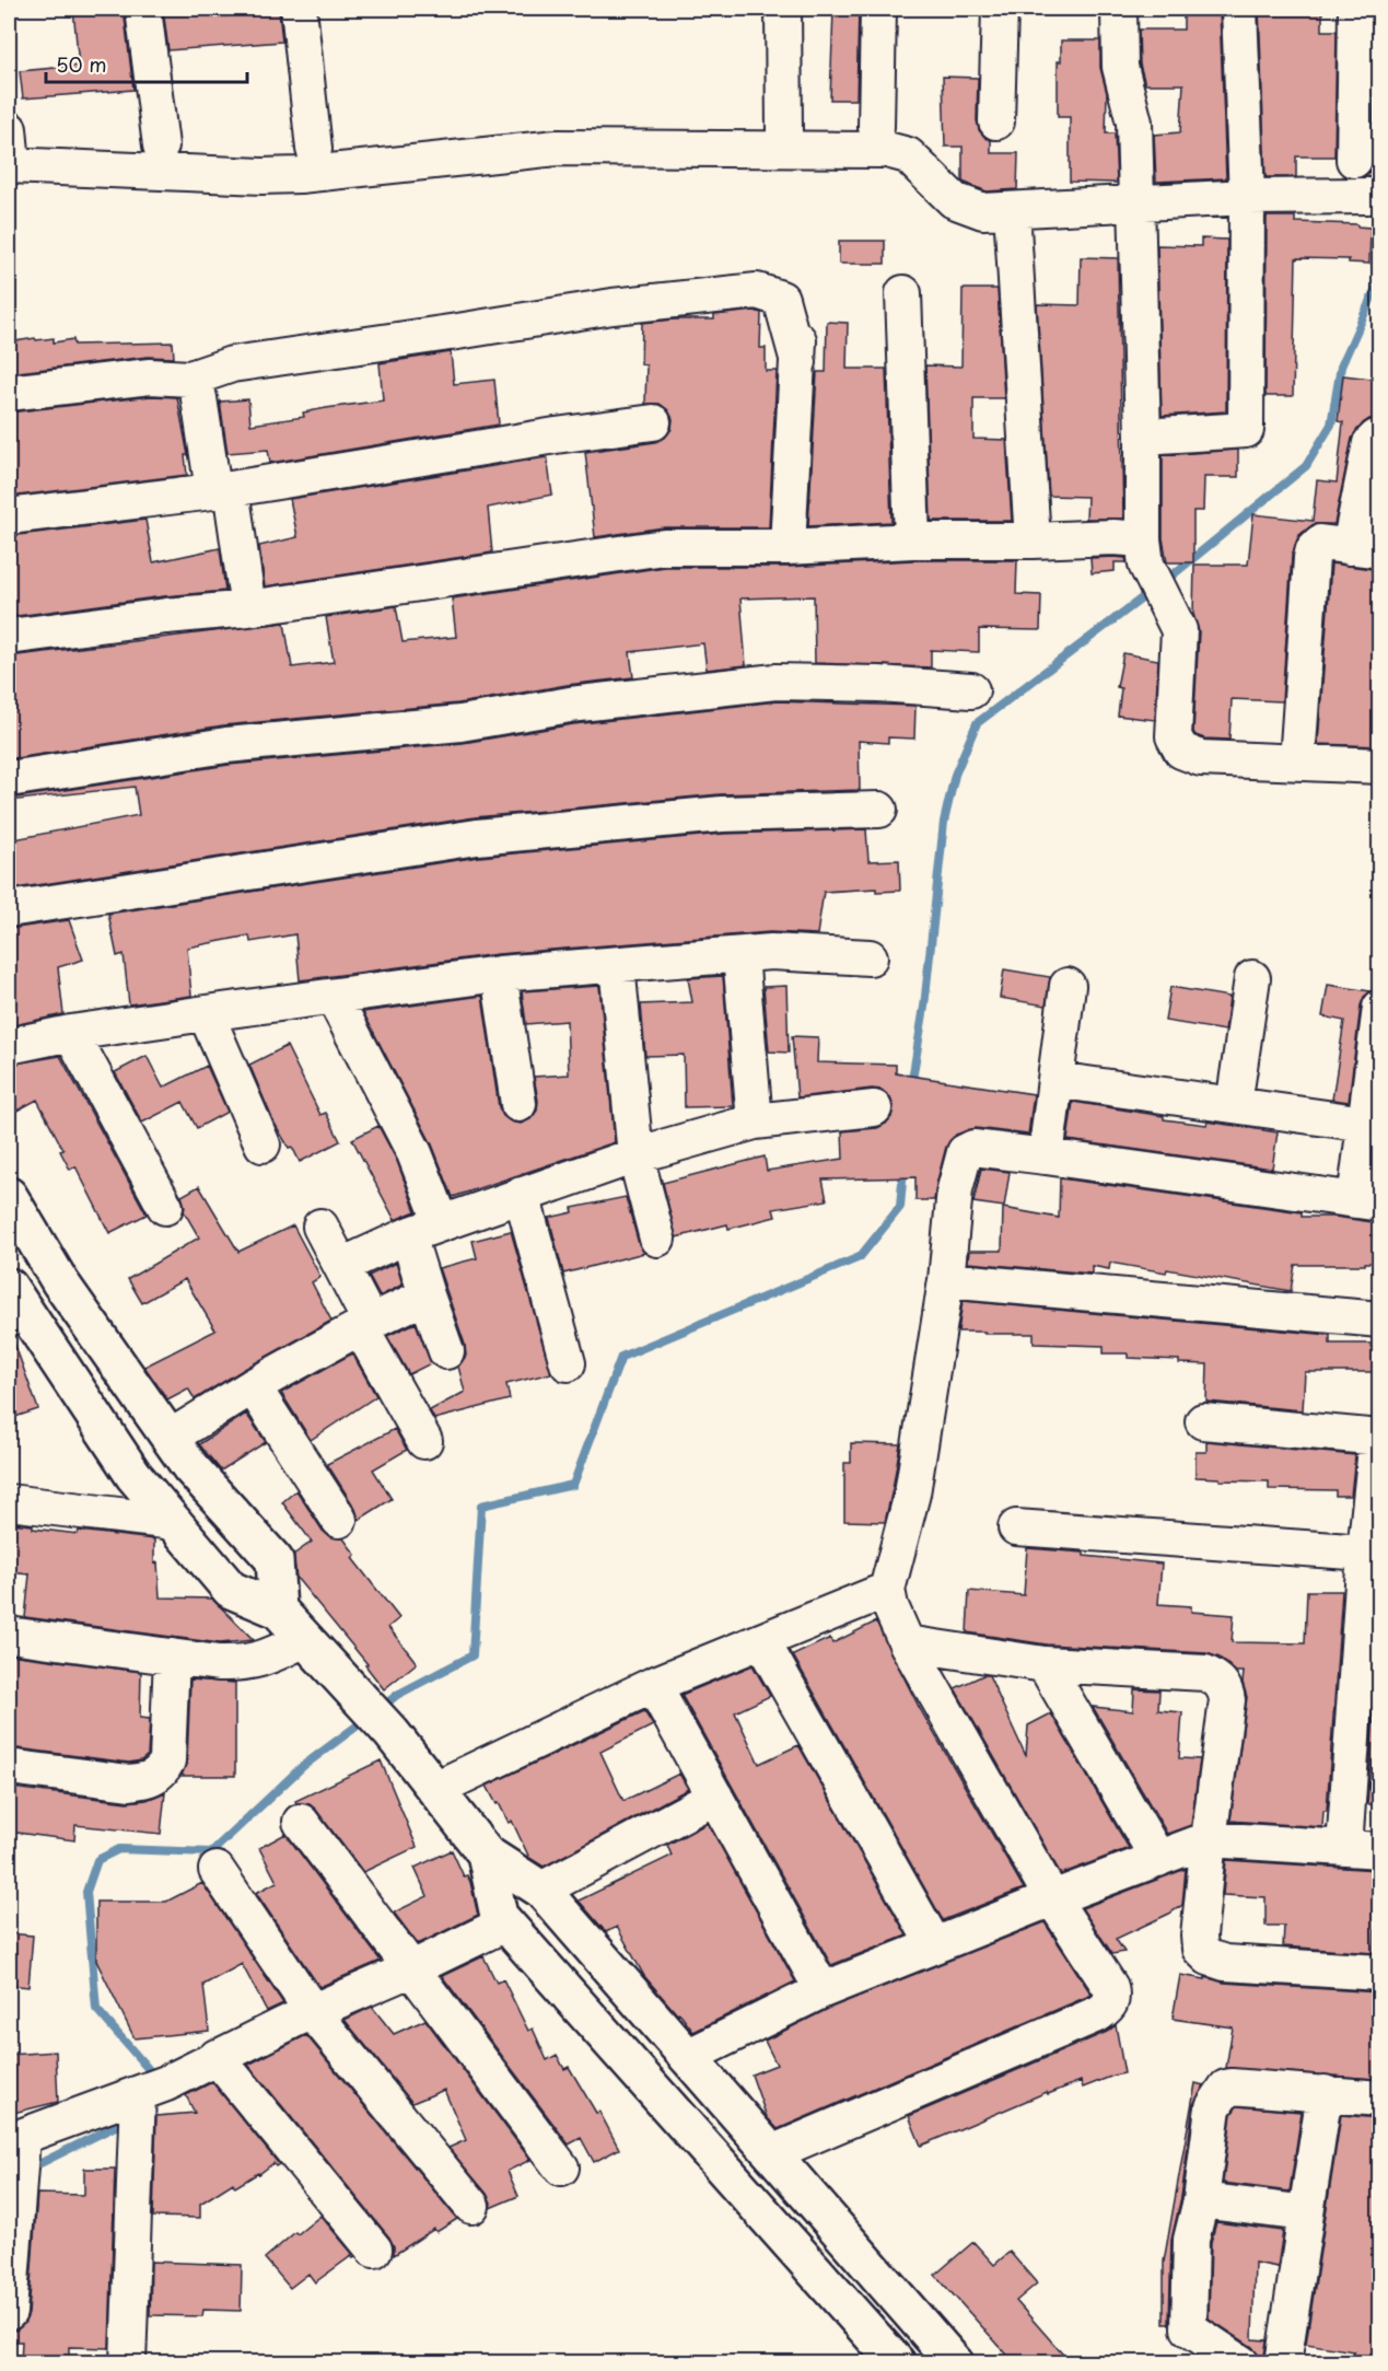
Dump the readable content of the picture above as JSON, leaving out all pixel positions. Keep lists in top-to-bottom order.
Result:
{
  "scale_bar": "50 m"
}
